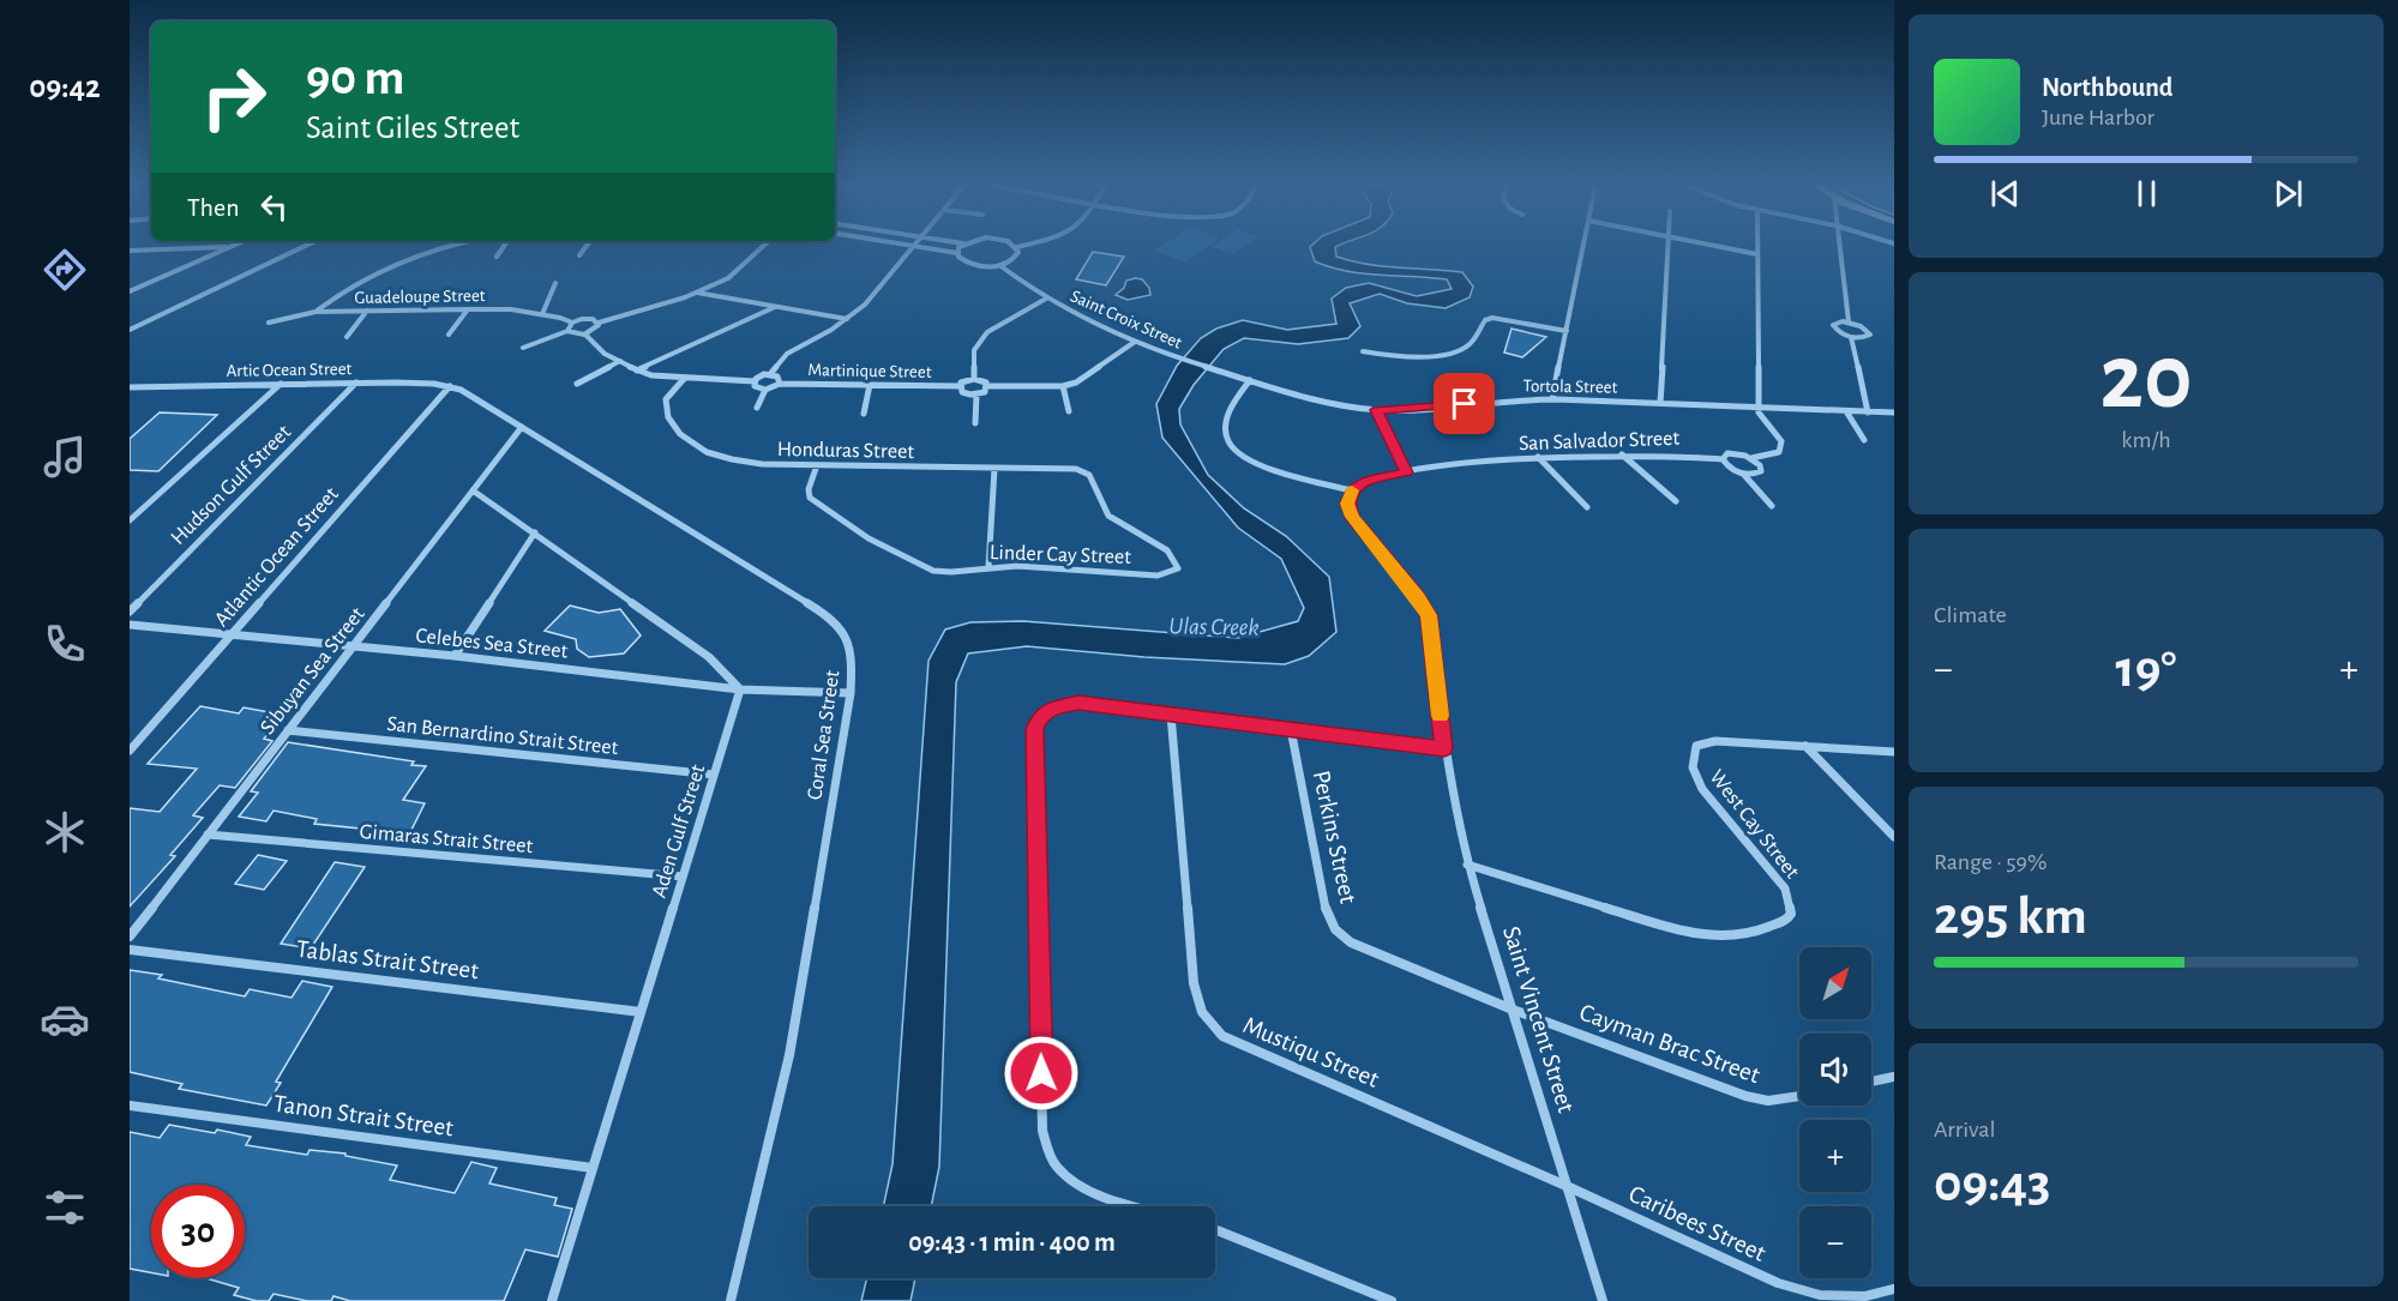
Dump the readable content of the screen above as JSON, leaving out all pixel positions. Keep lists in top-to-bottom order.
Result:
{
  "streets": {
    "street": [
      "Guadeloupe Street",
      "Saint Croix Street",
      "Artic Ocean Street",
      "Martinique Street",
      "Tortola Street",
      "San Salvador Street",
      "Honduras Street",
      "Hudson Gulf Street",
      "Linder Cay Street",
      "Atlantic Ocean Street",
      "Celebes Sea Street",
      "Sibuyan Sea Street",
      "San Bernardino Strait Street",
      "Coral Sea Street",
      "West Cay Street",
      "Aden Gulf Street",
      "Perkins Street",
      "Gimaras Strait Street",
      "Tablas Strait Street",
      "Saint Vincent Street",
      "Cayman Brac Street",
      "Mustiqu Street",
      "Tanon Strait Street",
      "Caribees Street"
    ]
  },
  "crossings": [
    ["Saint Croix Street", "Tortola Street"],
    ["Artic Ocean Street", "Hudson Gulf Street"],
    ["Artic Ocean Street", "Atlantic Ocean Street"],
    ["Artic Ocean Street", "Coral Sea Street"],
    ["Honduras Street", "Linder Cay Street"],
    ["Atlantic Ocean Street", "Celebes Sea Street"],
    ["Atlantic Ocean Street", "Coral Sea Street"],
    ["Celebes Sea Street", "Sibuyan Sea Street"],
    ["Celebes Sea Street", "Coral Sea Street"],
    ["Celebes Sea Street", "Aden Gulf Street"],
    ["Sibuyan Sea Street", "San Bernardino Strait Street"],
    ["Sibuyan Sea Street", "Coral Sea Street"],
    ["Sibuyan Sea Street", "Gimaras Strait Street"],
    ["San Bernardino Strait Street", "Aden Gulf Street"],
    ["West Cay Street", "Saint Vincent Street"],
    ["Aden Gulf Street", "Gimaras Strait Street"],
    ["Aden Gulf Street", "Tablas Strait Street"],
    ["Aden Gulf Street", "Tanon Strait Street"],
    ["Perkins Street", "Saint Vincent Street"],
    ["Perkins Street", "Cayman Brac Street"],
    ["Saint Vincent Street", "Cayman Brac Street"],
    ["Saint Vincent Street", "Mustiqu Street"],
    ["Saint Vincent Street", "Caribees Street"],
    ["Mustiqu Street", "Caribees Street"]
  ],
  "water": ["Ulas Creek"],
  "north": "top right",
  "page": {
    "tabs": "09:42",
    "turn": ["90 m", "Saint Giles Street"],
    "song": ["Northbound", "June Harbor"],
    "then": "Then",
    "tile": [
      ["20", "km/h"],
      "Climate",
      ["Range · 59%", "295 km"],
      ["Arrival", "09:43"]
    ],
    "heat": ["−", "19°", "+"],
    "map_buttons": ["+", "−"],
    "limit": "30",
    "trip": "09:43 · 1 min · 400 m"
  }
}
